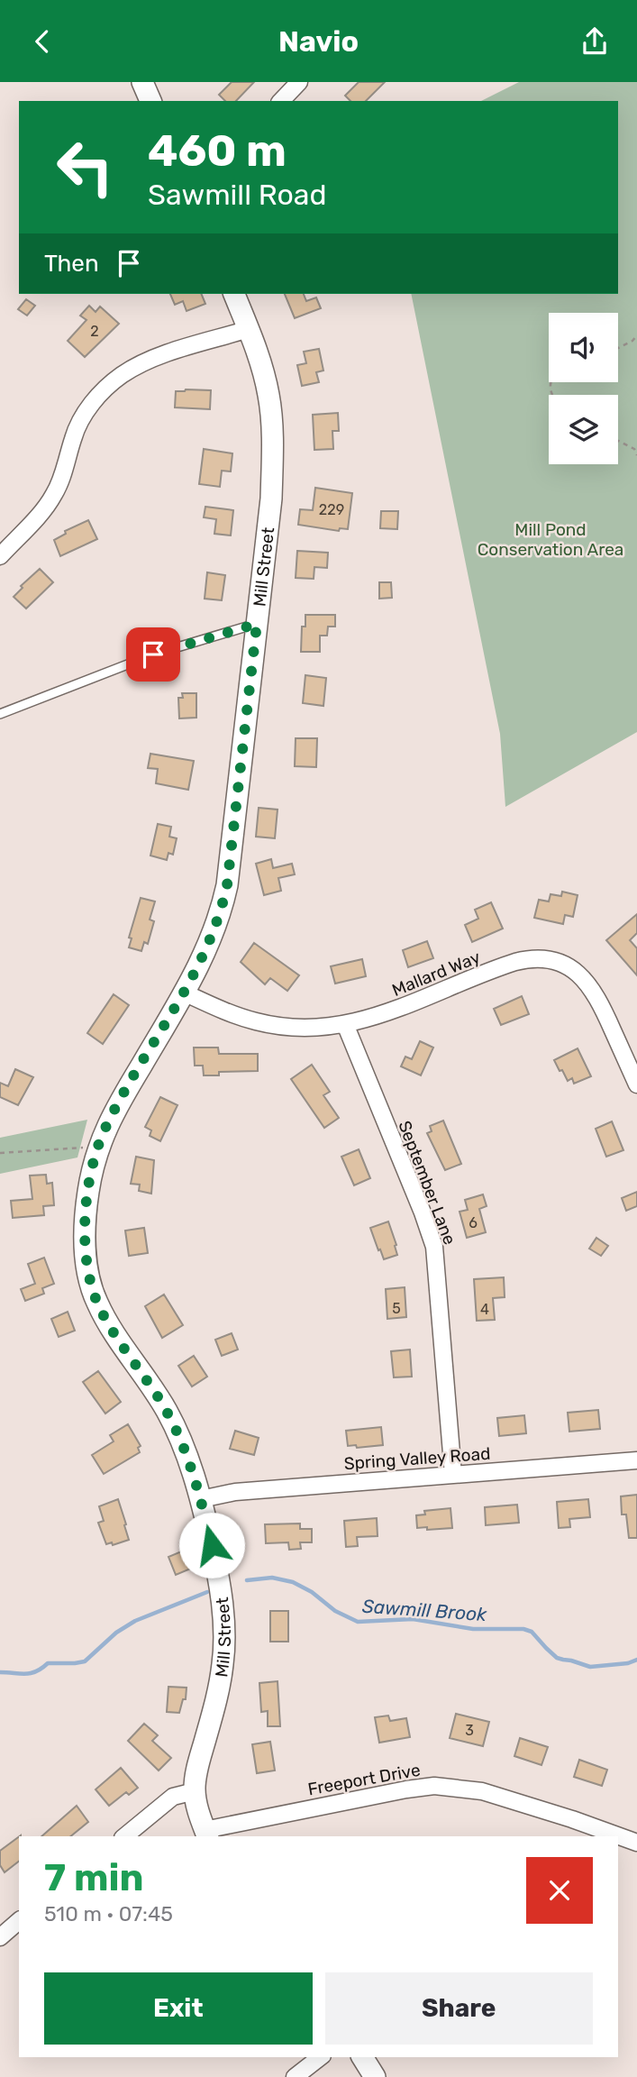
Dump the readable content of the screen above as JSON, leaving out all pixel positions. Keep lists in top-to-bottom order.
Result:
{
  "streets": {
    "street": [
      "Mill Street",
      "Mallard Way",
      "September Lane",
      "Spring Valley Road",
      "Freeport Drive"
    ]
  },
  "crossings": [
    ["Mill Street", "Mallard Way"],
    ["Mill Street", "Spring Valley Road"],
    ["Mill Street", "Freeport Drive"],
    ["Mallard Way", "September Lane"],
    ["September Lane", "Spring Valley Road"]
  ],
  "water": ["Sawmill Brook"],
  "parks": ["Mill Pond Conservation Area"],
  "house_numbers": [
    "2",
    "229",
    "6",
    "5",
    "4",
    "3"
  ],
  "page": {
    "header": "Navio",
    "turn": ["460 m", "Sawmill Road"],
    "then": "Then",
    "heading": ["7 min", "510 m · 07:45"],
    "buttons": ["Exit", "Share"]
  }
}
